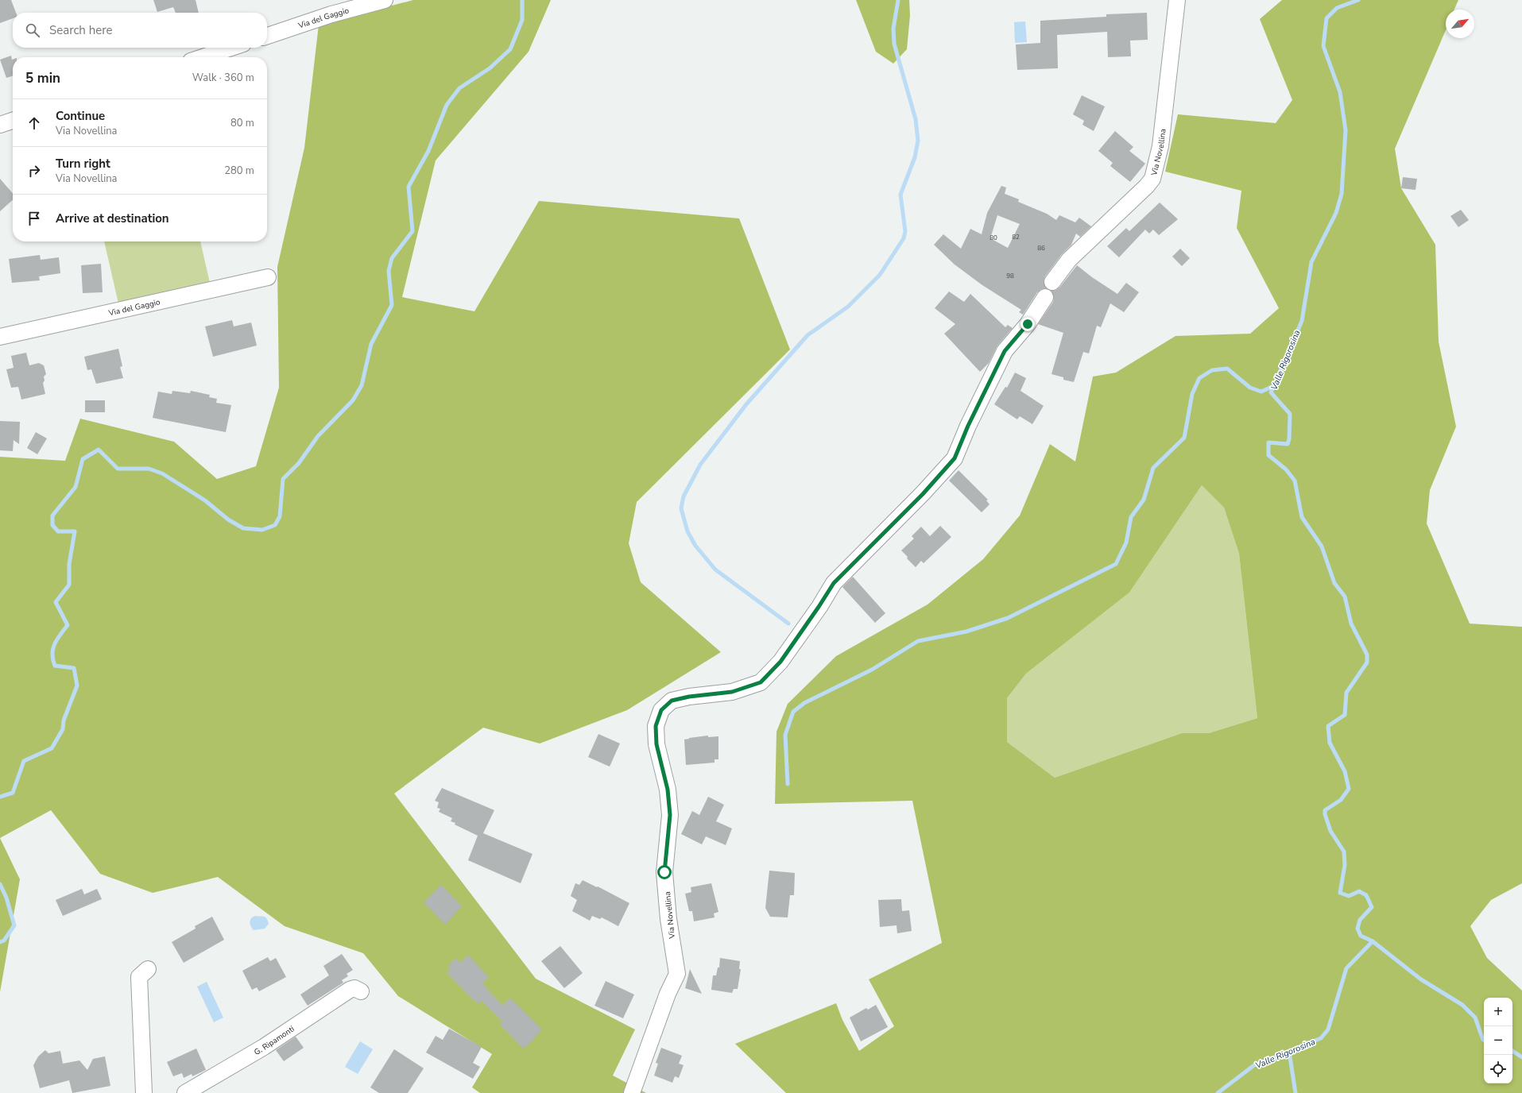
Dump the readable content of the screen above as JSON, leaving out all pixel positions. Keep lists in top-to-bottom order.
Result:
{
  "streets": {
    "street": ["Via del Gaggio", "Via Novellina", "G. Ripamonti"]
  },
  "water": ["Valle Rigorosina"],
  "house_numbers": [
    "82",
    "80",
    "86",
    "98"
  ],
  "north": "top right",
  "page": {
    "search": "Search here",
    "heading": ["5 min", "Walk · 360 m"],
    "list": [
      ["Continue", "Via Novellina", "80 m"],
      ["Turn right", "Via Novellina", "280 m"],
      "Arrive at destination"
    ],
    "map_buttons": ["+", "−"]
  }
}
